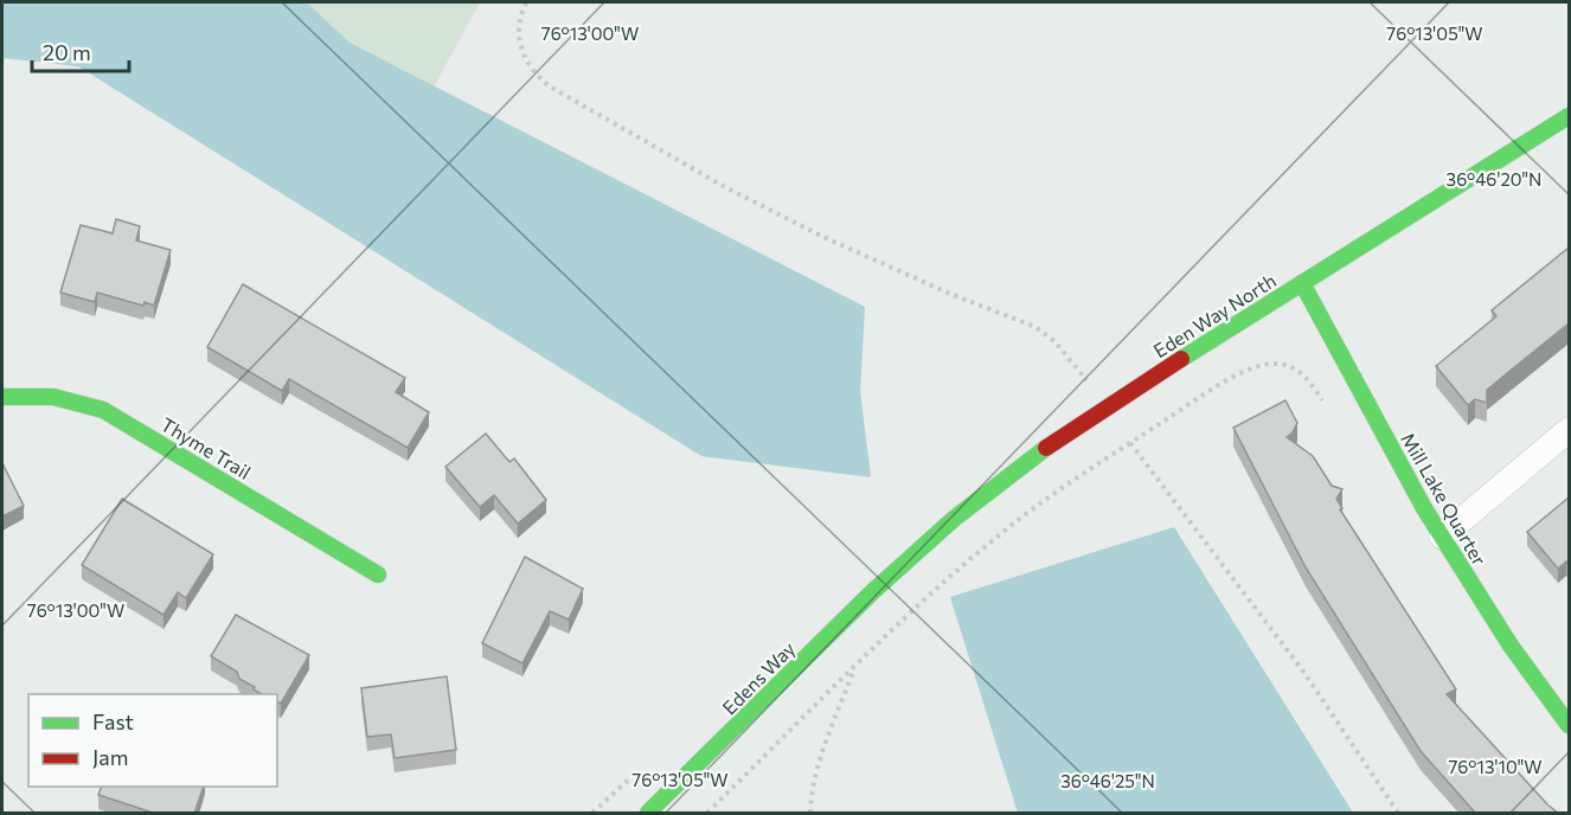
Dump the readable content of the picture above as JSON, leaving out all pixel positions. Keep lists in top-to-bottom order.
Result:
{
  "streets": {
    "street": [
      "Eden Way North",
      "Thyme Trail",
      "Mill Lake Quarter",
      "Edens Way"
    ]
  },
  "crossings": [
    ["Eden Way North", "Mill Lake Quarter"],
    ["Eden Way North", "Edens Way"]
  ],
  "legend": ["Fast", "Jam"],
  "scale_bar": "20 m",
  "coordinates": [
    "76°13'05\"W",
    "76°13'00\"W",
    "36°46'20\"N",
    "76°13'10\"W",
    "36°46'25\"N"
  ]
}
